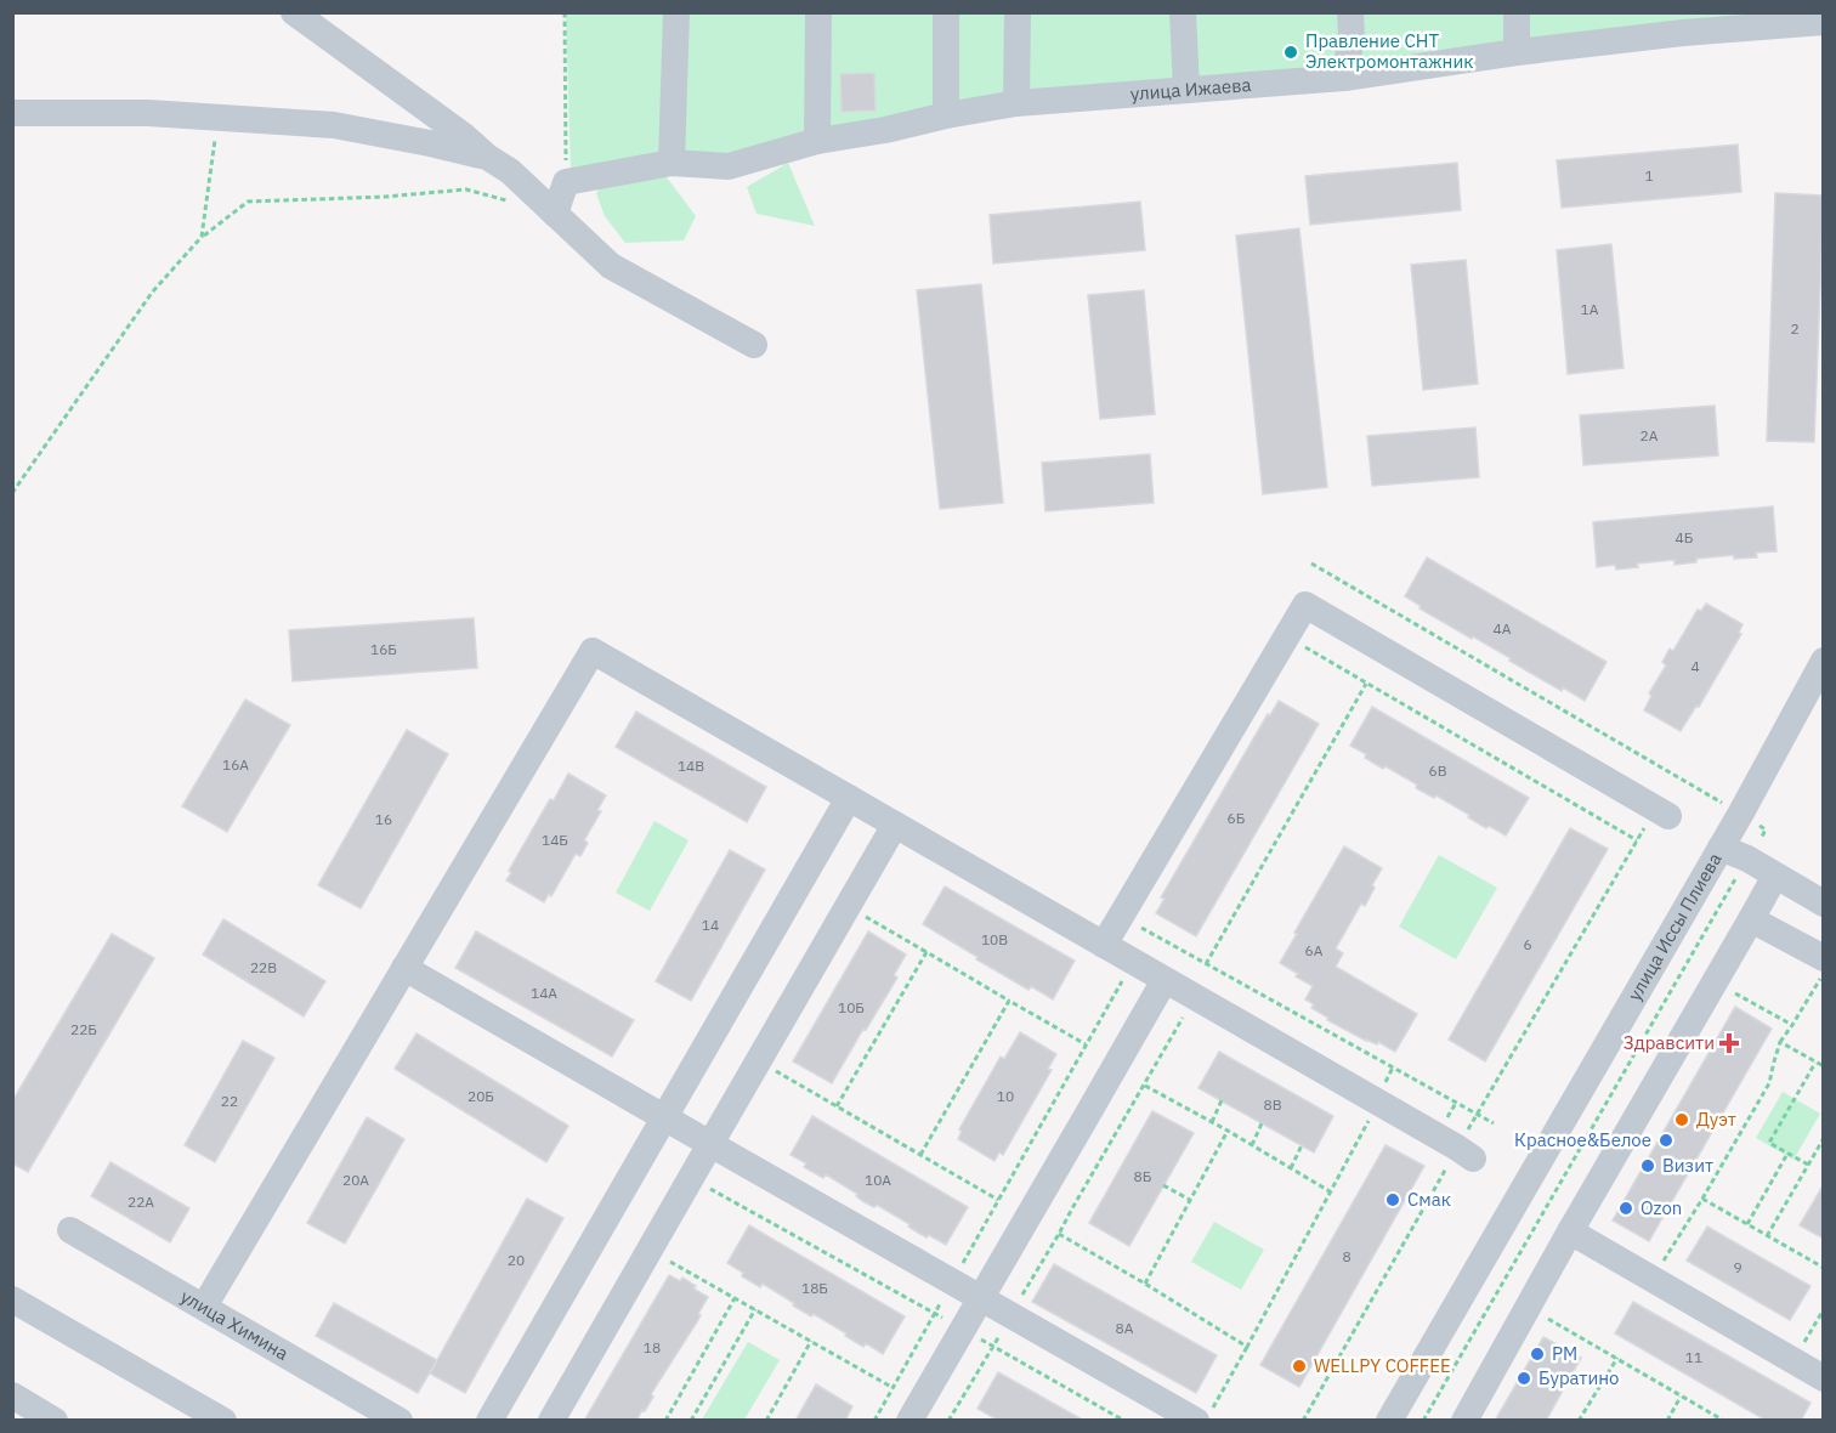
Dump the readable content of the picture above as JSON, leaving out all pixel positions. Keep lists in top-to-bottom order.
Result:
{
  "streets": {
    "street": ["улица Ижаева", "улица Иссы Плиева", "улица Химина"]
  },
  "places": {
    "other": [
      "Правление СНТ Электромонтажник",
      "Дуэт",
      "Красное&Белое",
      "Визит",
      "Смак",
      "Ozon",
      "PM",
      "WELLPY COFFEE",
      "Буратино"
    ],
    "health": ["Здравсити"]
  },
  "house_numbers": [
    "1",
    "1А",
    "2",
    "2А",
    "4Б",
    "4А",
    "16Б",
    "4",
    "16А",
    "14В",
    "6В",
    "6Б",
    "16",
    "14Б",
    "14",
    "10В",
    "6",
    "6А",
    "22В",
    "14А",
    "10Б",
    "22Б",
    "20Б",
    "10",
    "22",
    "8В",
    "8Б",
    "20А",
    "10А",
    "22А",
    "8",
    "20",
    "9",
    "18Б",
    "8А",
    "18",
    "11"
  ]
}
